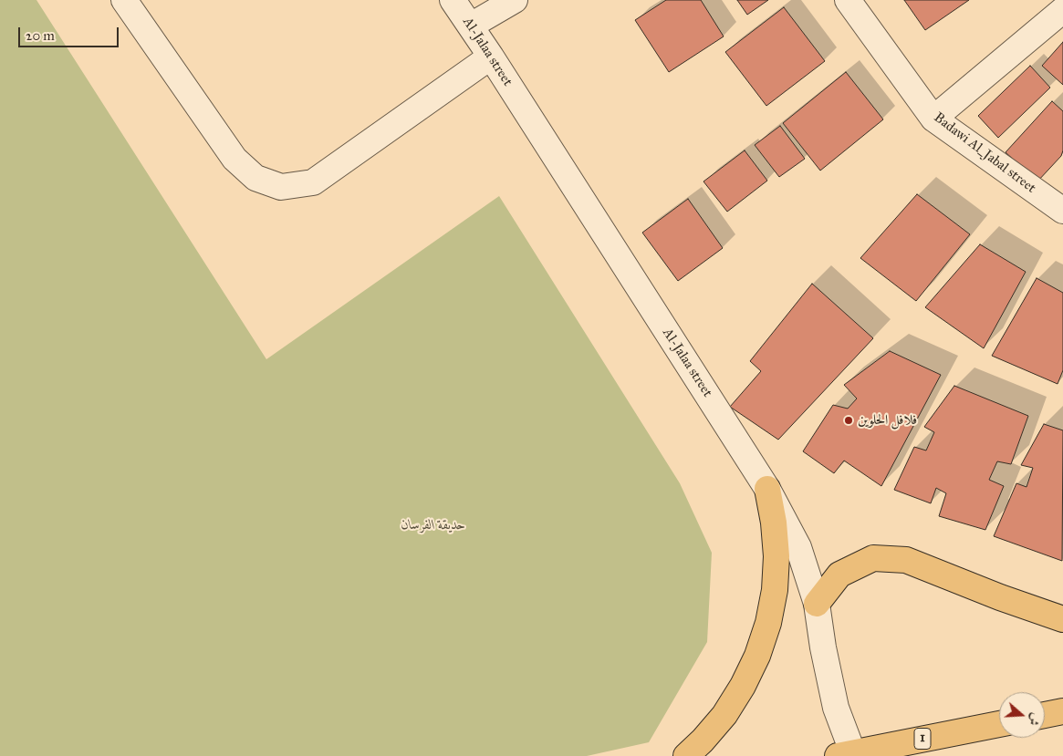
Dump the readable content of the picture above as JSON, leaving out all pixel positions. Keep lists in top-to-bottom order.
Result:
{
  "streets": {
    "main road": ["1"],
    "street": ["Al-Jalaa street", "Badawi Al_Jabal street"]
  },
  "crossings": [
    ["Al-Jalaa street", "1"]
  ],
  "parks": ["حديقة الفرسان"],
  "places": ["فلافل الحلوين"],
  "scale_bar": "20 m",
  "north": "right"
}
